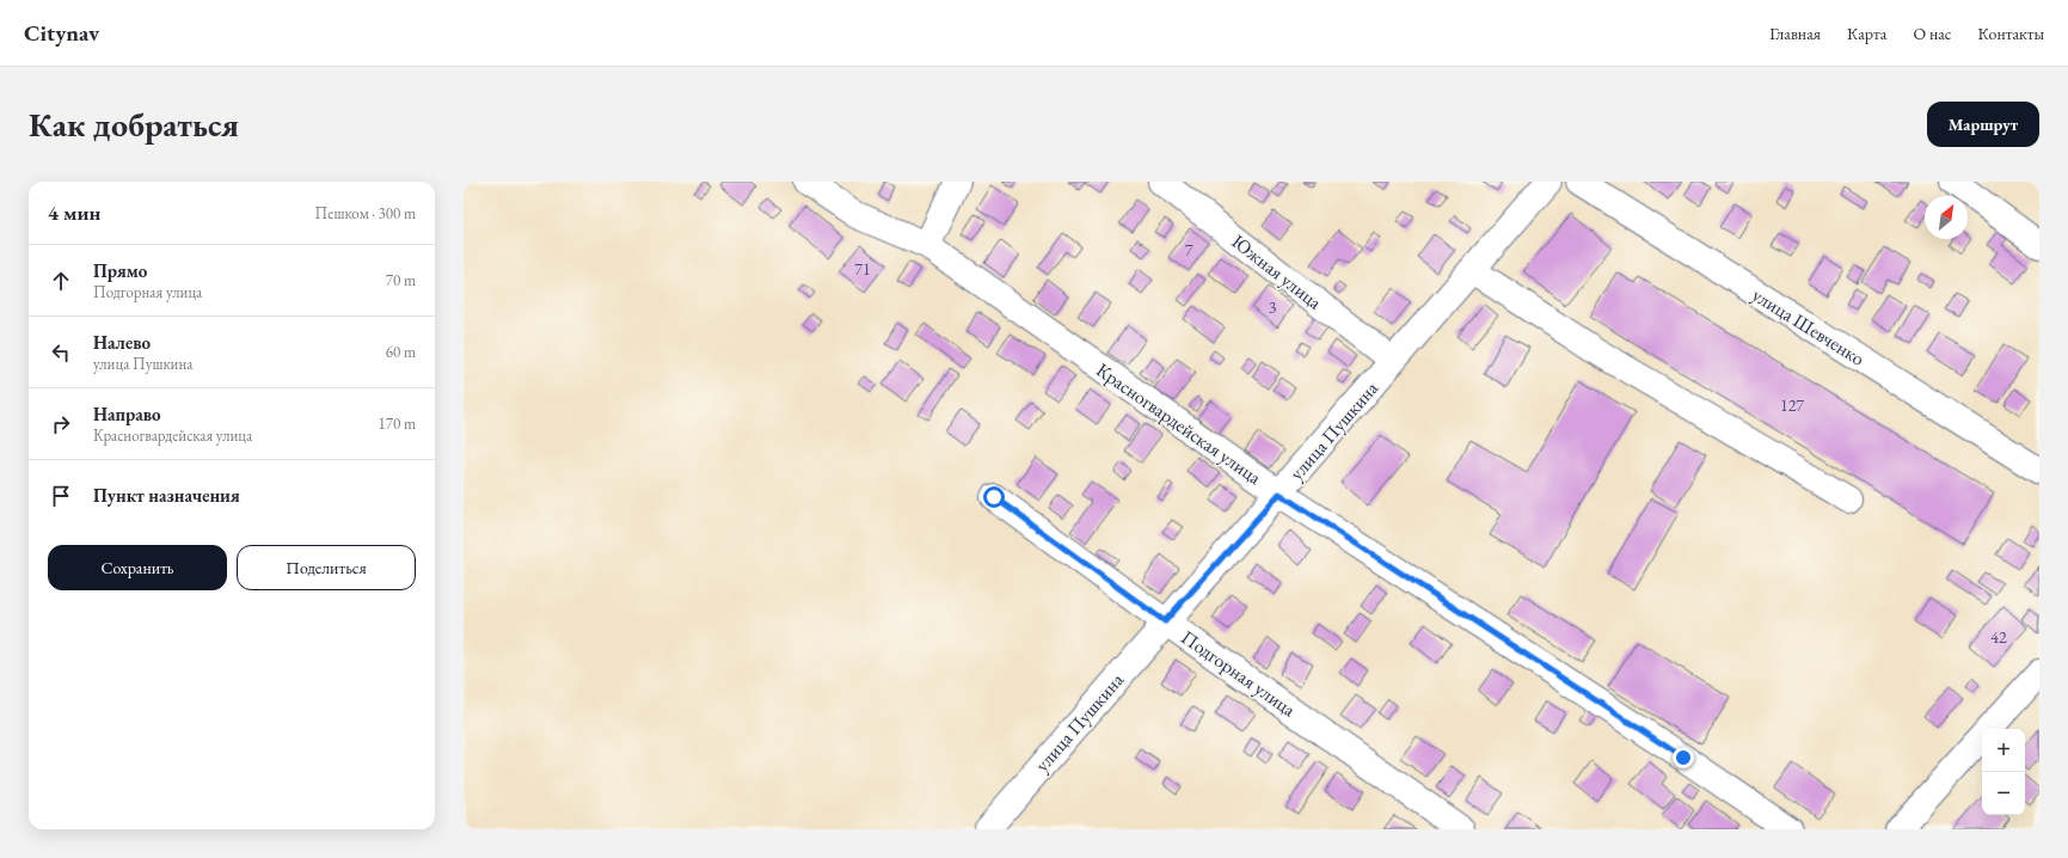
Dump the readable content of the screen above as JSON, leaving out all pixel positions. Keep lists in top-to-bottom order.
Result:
{
  "streets": {
    "street": [
      "Южная улица",
      "улица Шевченко",
      "Красногвардейская улица",
      "улица Пушкина",
      "Подгорная улица"
    ]
  },
  "crossings": [
    ["Южная улица", "улица Пушкина"],
    ["Красногвардейская улица", "улица Пушкина"],
    ["улица Пушкина", "Подгорная улица"]
  ],
  "house_numbers": [
    "7",
    "71",
    "3",
    "127",
    "42"
  ],
  "north": "top right",
  "page": {
    "header": "Citynav",
    "nav": [
      "Главная",
      "Карта",
      "О нас",
      "Контакты"
    ],
    "buttons": [
      "Маршрут",
      ["Сохранить", "Поделиться"]
    ],
    "title": "Как добраться",
    "heading": ["4 мин", "Пешком · 300 m"],
    "list": [
      ["Прямо", "Подгорная улица", "70 m"],
      ["Налево", "улица Пушкина", "60 m"],
      ["Направо", "Красногвардейская улица", "170 m"],
      "Пункт назначения"
    ],
    "map_buttons": ["+", "−"]
  }
}
